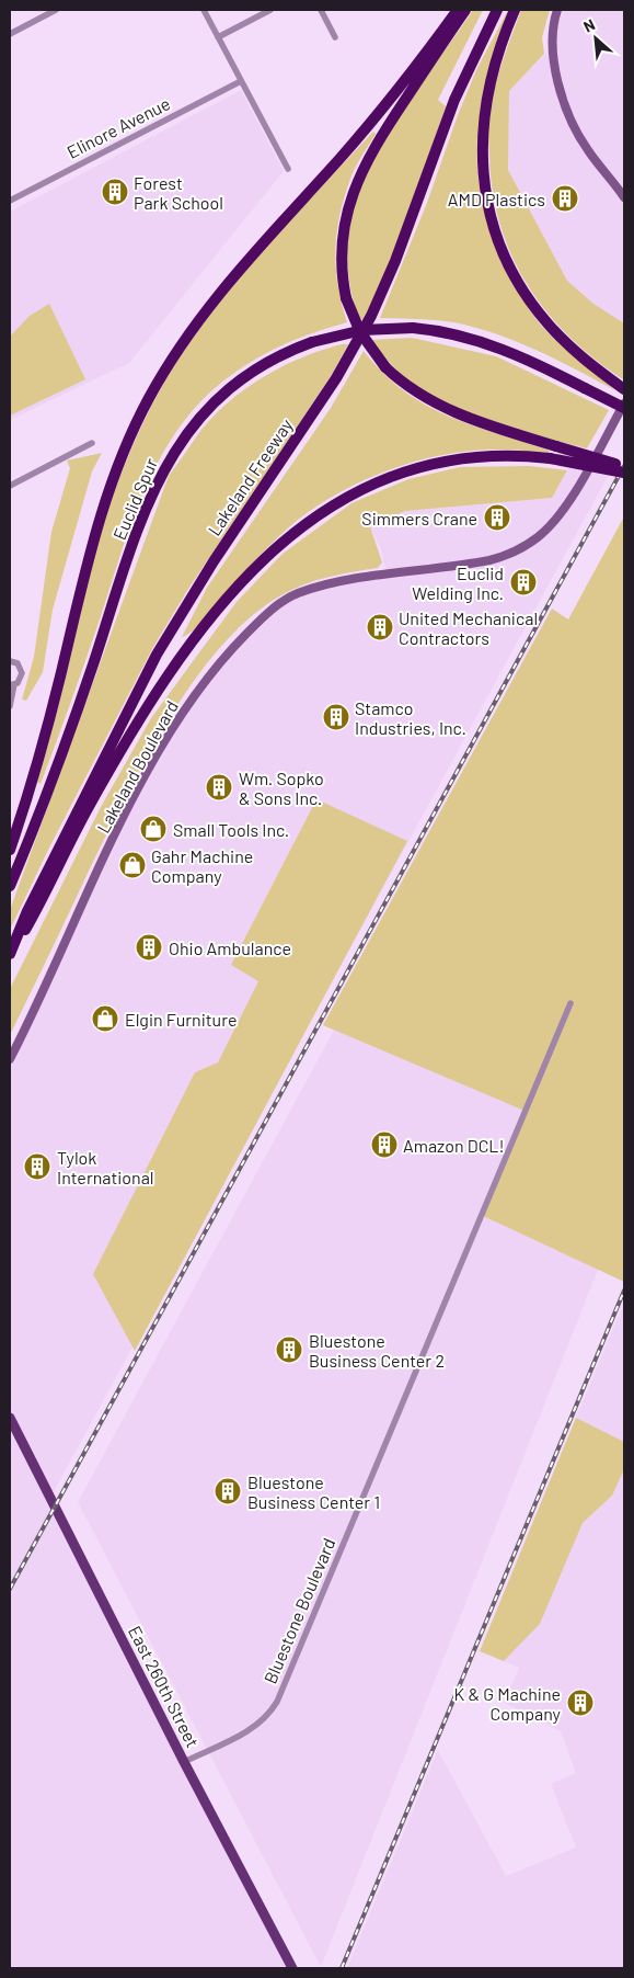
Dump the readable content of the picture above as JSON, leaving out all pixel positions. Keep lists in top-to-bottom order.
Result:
{
  "streets": {
    "highway": ["Lakeland Freeway", "Euclid Spur"],
    "main road": ["East 260th Street"],
    "street": ["Elinore Avenue", "Lakeland Boulevard", "Bluestone Boulevard"]
  },
  "crossings": [
    ["Bluestone Boulevard", "East 260th Street"]
  ],
  "places": {
    "building": [
      "Forest Park School",
      "AMD Plastics",
      "Simmers Crane",
      "Euclid Welding Inc.",
      "United Mechanical Contractors",
      "Stamco Industries, Inc.",
      "Wm. Sopko & Sons Inc.",
      "Ohio Ambulance",
      "Amazon DCL!",
      "Tylok International",
      "Bluestone Business Center 2",
      "Bluestone Business Center 1",
      "K & G Machine Company"
    ],
    "shop": ["Small Tools Inc.", "Gahr Machine Company", "Elgin Furniture"]
  },
  "north": "top left"
}
